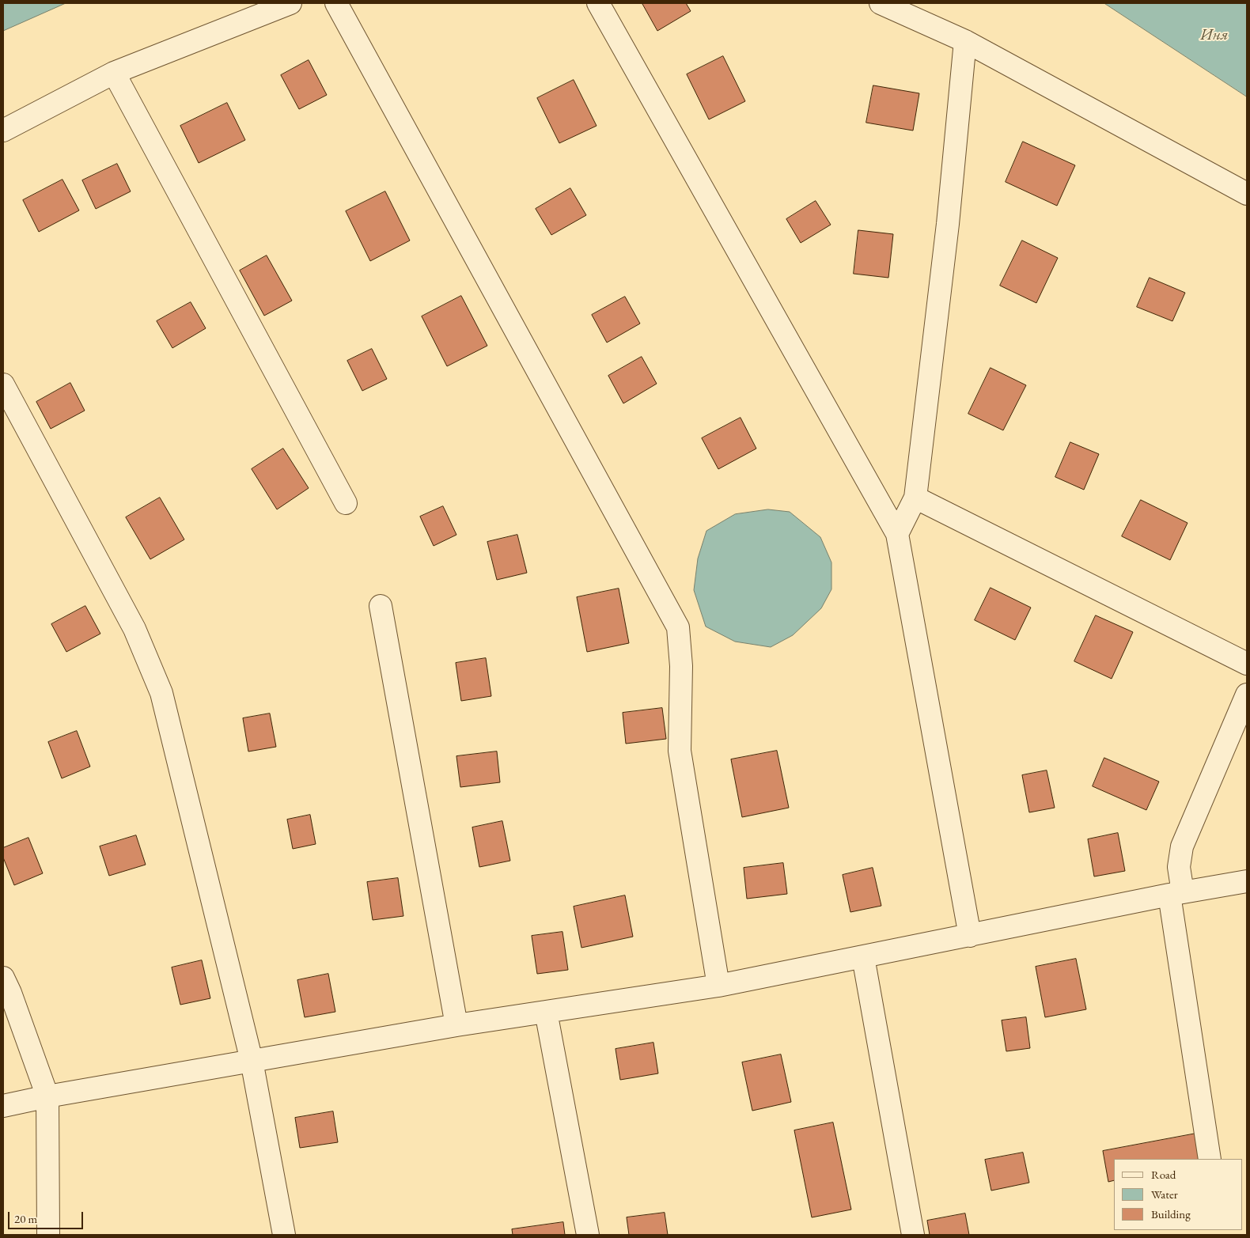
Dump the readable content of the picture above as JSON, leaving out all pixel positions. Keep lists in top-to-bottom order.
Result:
{
  "water": ["Иня"],
  "legend": ["Road", "Water", "Building"],
  "scale_bar": "20 m"
}
